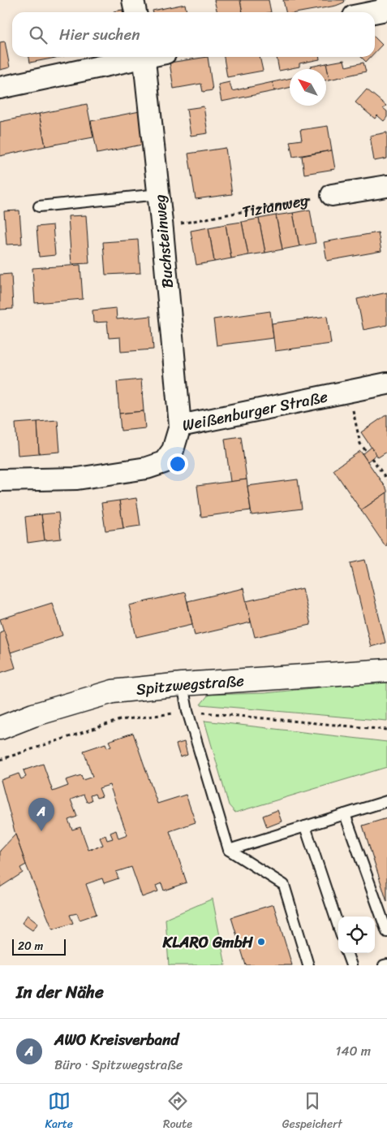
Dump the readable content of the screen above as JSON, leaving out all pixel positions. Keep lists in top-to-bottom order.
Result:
{
  "streets": {
    "street": ["Buchsteinweg", "Weißenburger Straße", "Spitzwegstraße"],
    "path": ["Tizianweg"]
  },
  "crossings": [
    ["Tizianweg", "Buchsteinweg"],
    ["Buchsteinweg", "Weißenburger Straße"]
  ],
  "places": ["KLARO GmbH"],
  "scale_bar": "20 m",
  "north": "top left",
  "page": {
    "search": "Hier suchen",
    "pins": "A",
    "scale": "20 m",
    "heading": "In der Nähe",
    "list": [
      {
        "mark": "A",
        "name": "AWO Kreisverband",
        "note": "Büro · Spitzwegstraße",
        "value": "140 m"
      }
    ],
    "nav": ["Karte", "Route", "Gespeichert"]
  }
}
